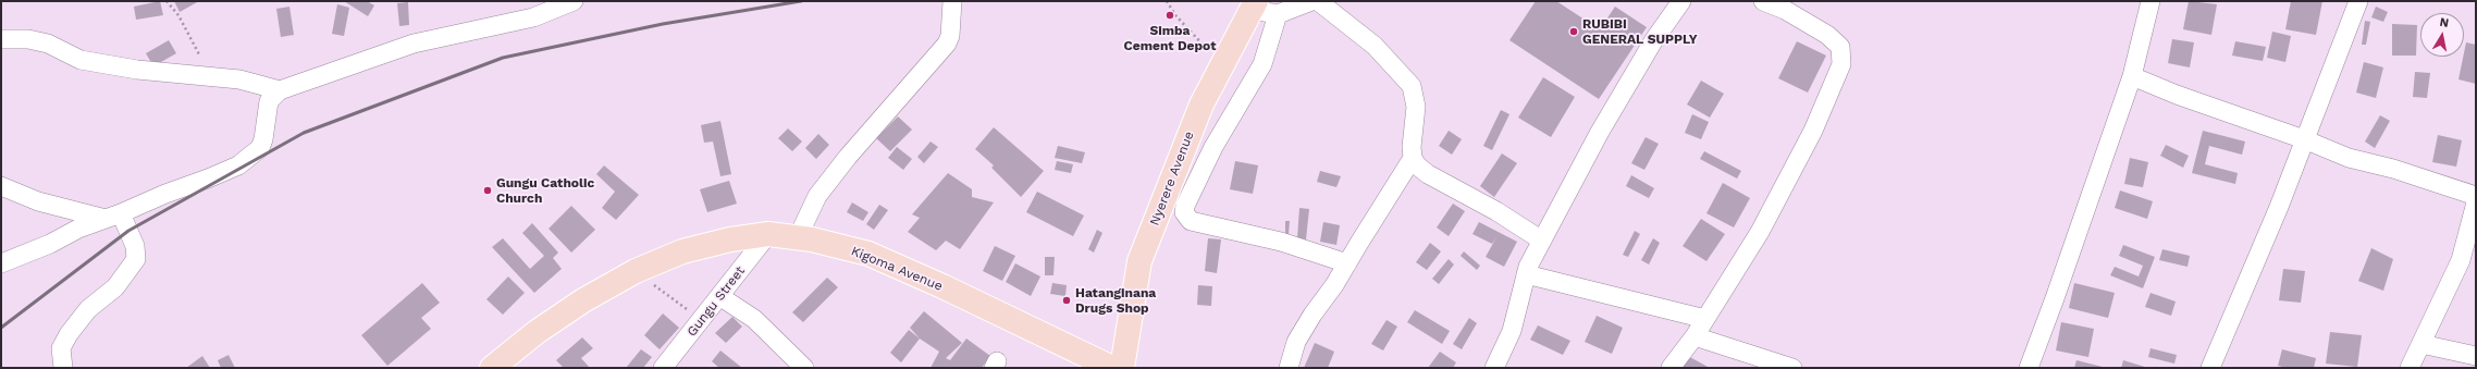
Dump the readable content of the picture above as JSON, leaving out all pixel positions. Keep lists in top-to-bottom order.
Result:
{
  "streets": {
    "main road": ["Nyerere Avenue", "Kigoma Avenue"],
    "street": ["Gungu Street"]
  },
  "crossings": [
    ["Kigoma Avenue", "Gungu Street"]
  ],
  "places": [
    "Simba Cement Depot",
    "RUBIBI GENERAL SUPPLY",
    "Gungu Catholic Church",
    "Hatanginana Drugs Shop"
  ],
  "north": "top"
}
